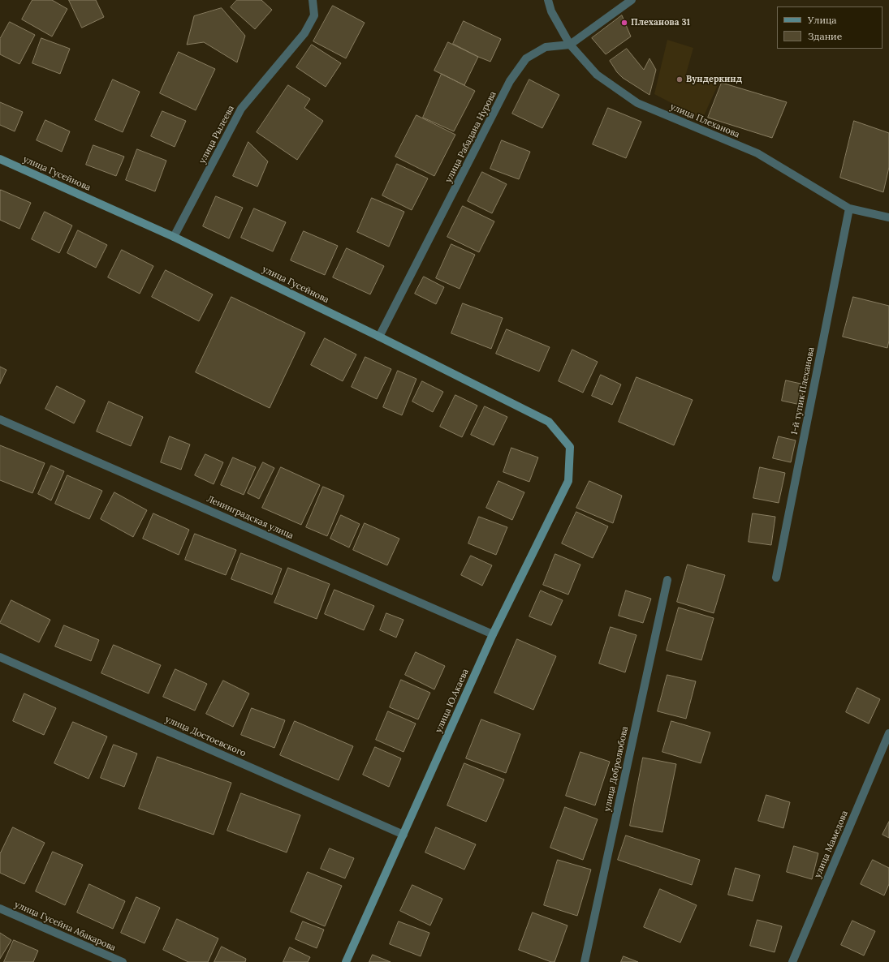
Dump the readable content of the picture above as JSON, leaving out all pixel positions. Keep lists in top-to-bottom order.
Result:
{
  "streets": {
    "main road": ["улица Гусейнова", "улица Ю.Акаева"],
    "street": [
      "улица Плеханова",
      "улица Рылеева",
      "улица Рабадана Нурова",
      "1-й тупик Плеханова",
      "Ленинградская улица",
      "улица Достоевского",
      "улица Добролюбова",
      "улица Мамедова",
      "улица Гусейна Абакарова"
    ]
  },
  "crossings": [
    ["улица Плеханова", "улица Рабадана Нурова"],
    ["улица Плеханова", "1-й тупик Плеханова"],
    ["улица Рылеева", "улица Гусейнова"],
    ["улица Рабадана Нурова", "улица Гусейнова"],
    ["улица Гусейнова", "улица Ю.Акаева"],
    ["Ленинградская улица", "улица Ю.Акаева"],
    ["улица Ю.Акаева", "улица Достоевского"]
  ],
  "places": ["Плеханова 31", "Вундеркинд"],
  "legend": ["Улица", "Здание"]
}
